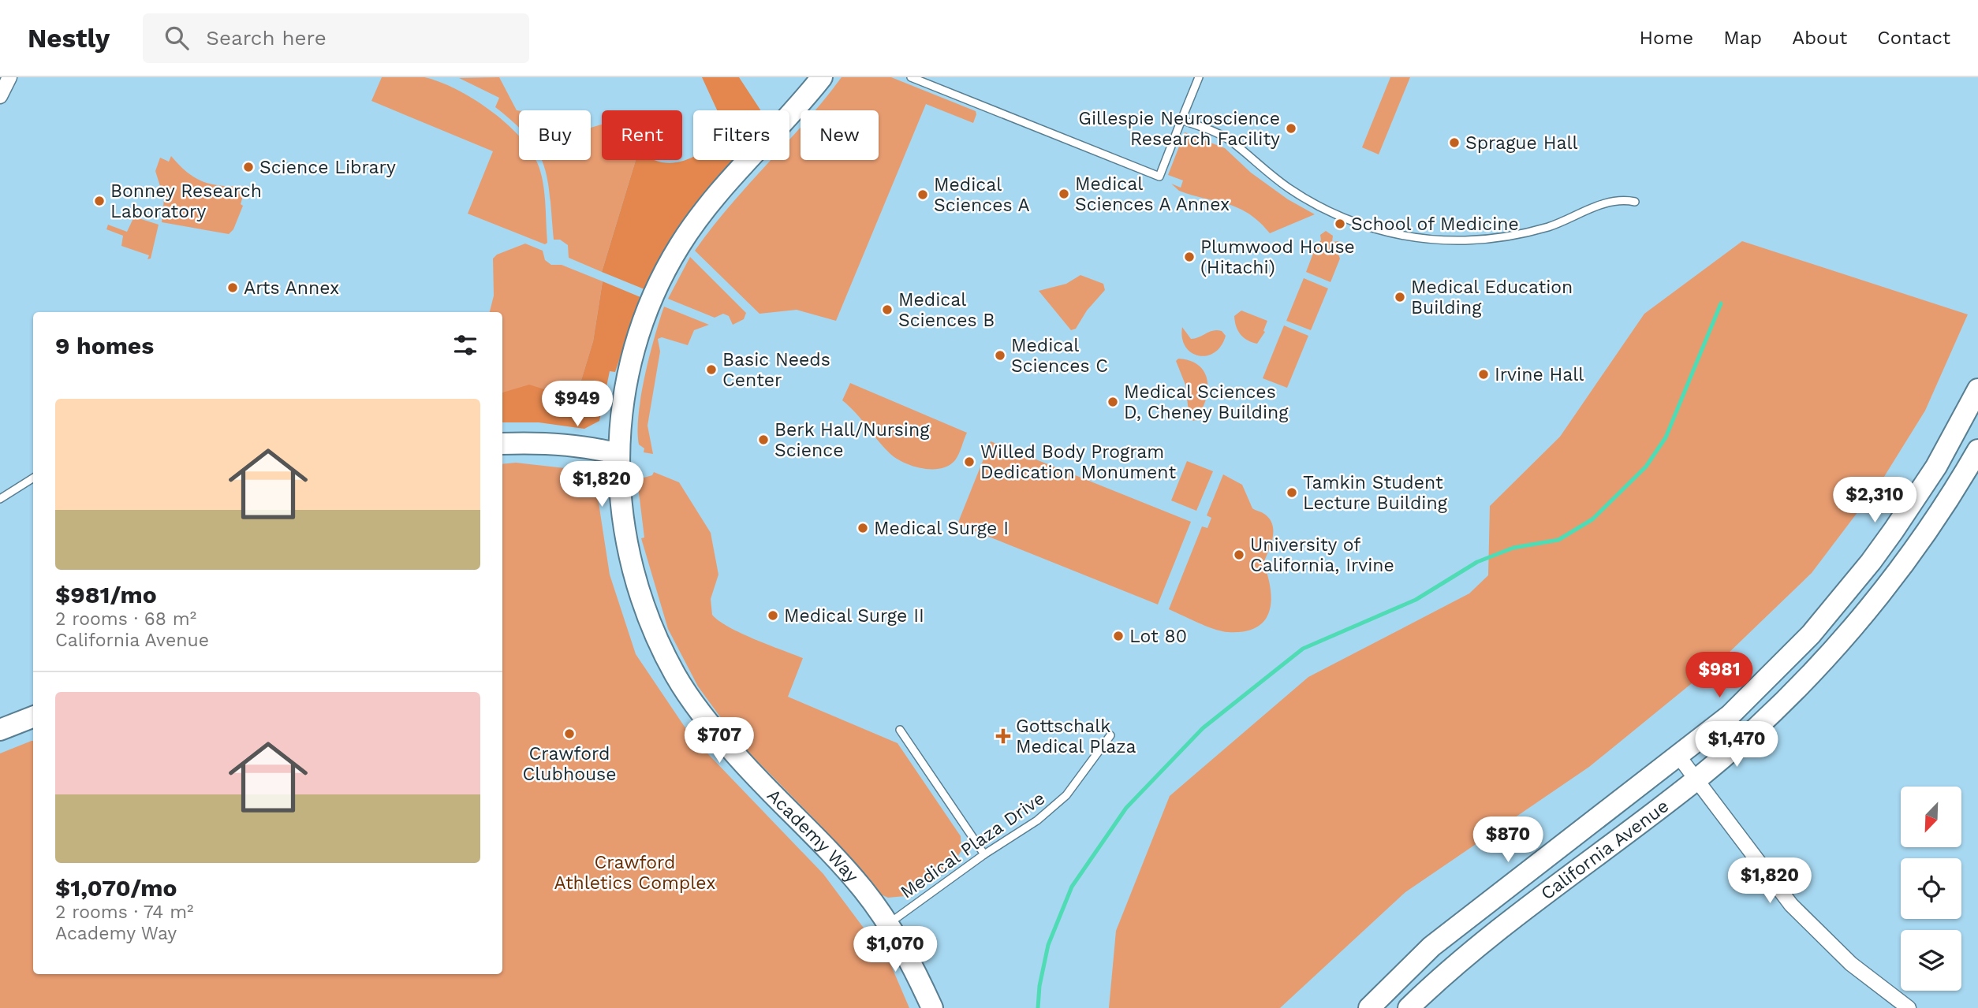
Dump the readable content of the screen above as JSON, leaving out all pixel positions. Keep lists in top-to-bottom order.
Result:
{
  "streets": {
    "street": ["Academy Way", "California Avenue"],
    "lane": ["Medical Plaza Drive"]
  },
  "crossings": [
    ["Academy Way", "Medical Plaza Drive"]
  ],
  "parks": ["Crawford Athletics Complex"],
  "places": {
    "other": [
      "Gillespie Neuroscience Research Facility",
      "Sprague Hall",
      "Science Library",
      "Medical Sciences A Annex",
      "Medical Sciences A",
      "Bonney Research Laboratory",
      "School of Medicine",
      "Plumwood House (Hitachi)",
      "Arts Annex",
      "Medical Education Building",
      "Medical Sciences B",
      "Medical Sciences C",
      "Basic Needs Center",
      "Irvine Hall",
      "Medical Sciences D, Cheney Building",
      "Berk Hall/Nursing Science",
      "Willed Body Program Dedication Monument",
      "Tamkin Student Lecture Building",
      "Medical Surge I",
      "University of California, Irvine",
      "Medical Surge II",
      "Lot 80",
      "Crawford Clubhouse"
    ],
    "health": ["Gottschalk Medical Plaza"]
  },
  "north": "bottom left",
  "page": {
    "header": "Nestly",
    "search": "Search here",
    "nav": [
      "Home",
      "Map",
      "About",
      "Contact"
    ],
    "chip": [
      "Buy",
      "Rent",
      "Filters",
      "New"
    ],
    "heading": "9 homes",
    "list": [
      {
        "name": "$981/mo",
        "note": "2 rooms · 68 m² · California Avenue"
      },
      {
        "name": "$1,070/mo",
        "note": "2 rooms · 74 m² · Academy Way"
      }
    ],
    "price": [
      "$949",
      "$1,820",
      "$2,310",
      "$981",
      "$707",
      "$1,470",
      "$870",
      "$1,820",
      "$1,070"
    ]
  }
}
